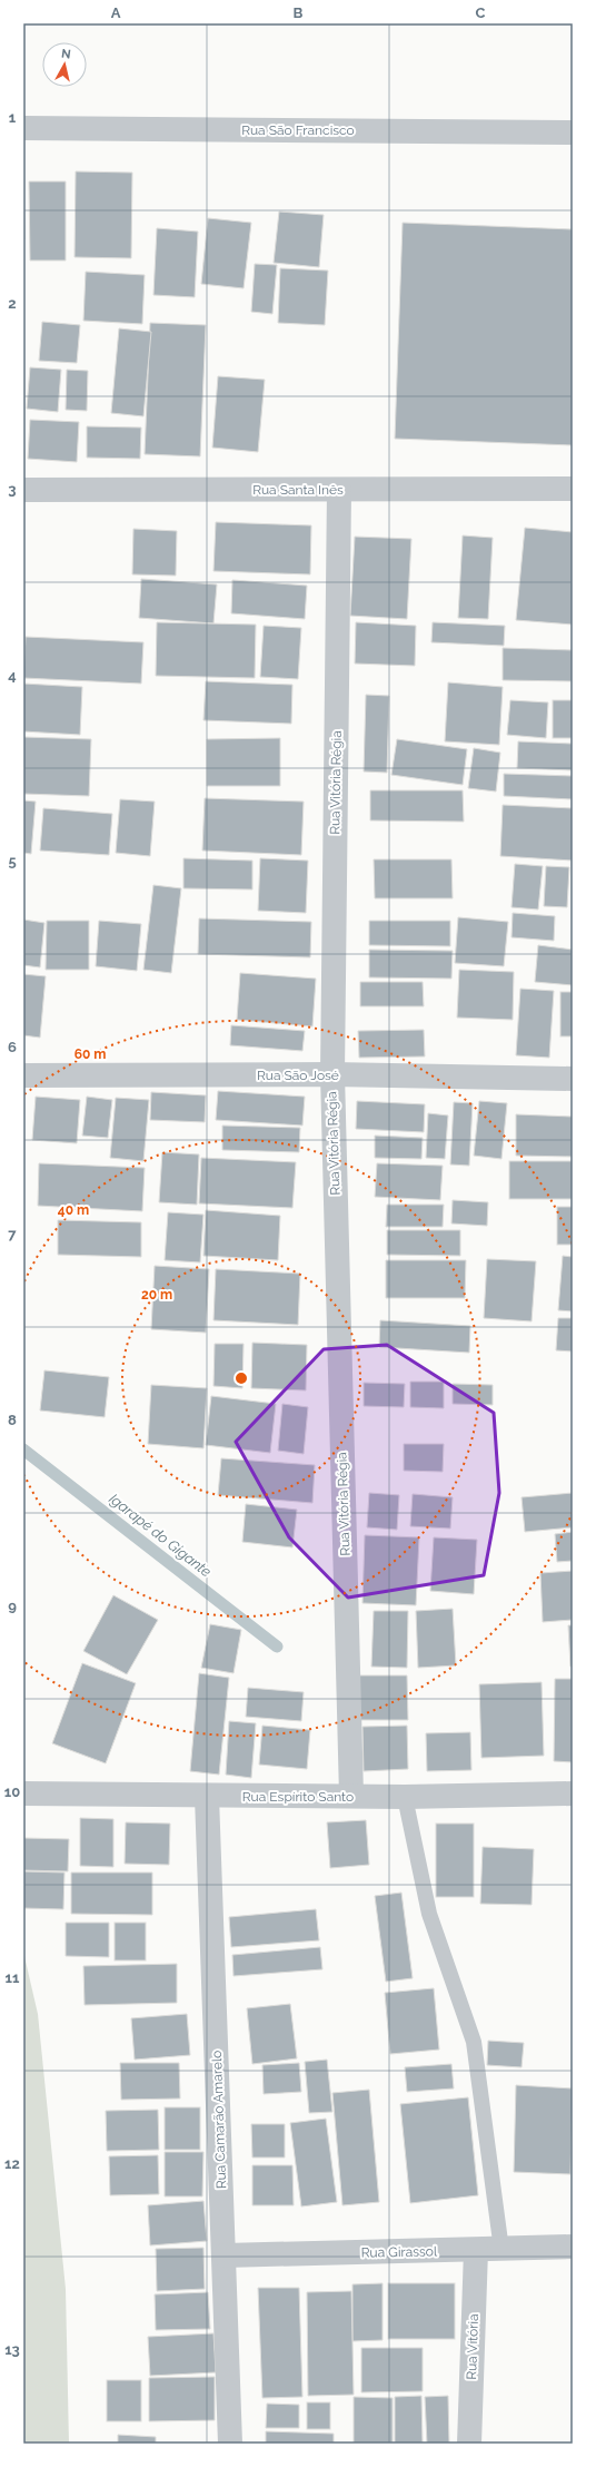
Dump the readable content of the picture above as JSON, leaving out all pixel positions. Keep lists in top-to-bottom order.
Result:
{
  "streets": {
    "street": [
      "Rua São Francisco",
      "Rua Santa Inês",
      "Rua Vitória Régia",
      "Rua São José",
      "Rua Espírito Santo",
      "Rua Camarão Amarelo",
      "Rua Girassol",
      "Rua Vitória"
    ]
  },
  "crossings": [
    ["Rua Santa Inês", "Rua Vitória Régia"],
    ["Rua Vitória Régia", "Rua São José"],
    ["Rua Vitória Régia", "Rua Espírito Santo"],
    ["Rua Espírito Santo", "Rua Camarão Amarelo"],
    ["Rua Camarão Amarelo", "Rua Girassol"],
    ["Rua Girassol", "Rua Vitória"]
  ],
  "water": ["Igarapé do Gigante"],
  "north": "top",
  "grid": {
    "columns": ["A", "B", "C"],
    "rows": [
      "1",
      "2",
      "3",
      "4",
      "5",
      "6",
      "7",
      "8",
      "9",
      "10",
      "11",
      "12",
      "13"
    ]
  },
  "rings": ["60 m", "40 m", "20 m"]
}
